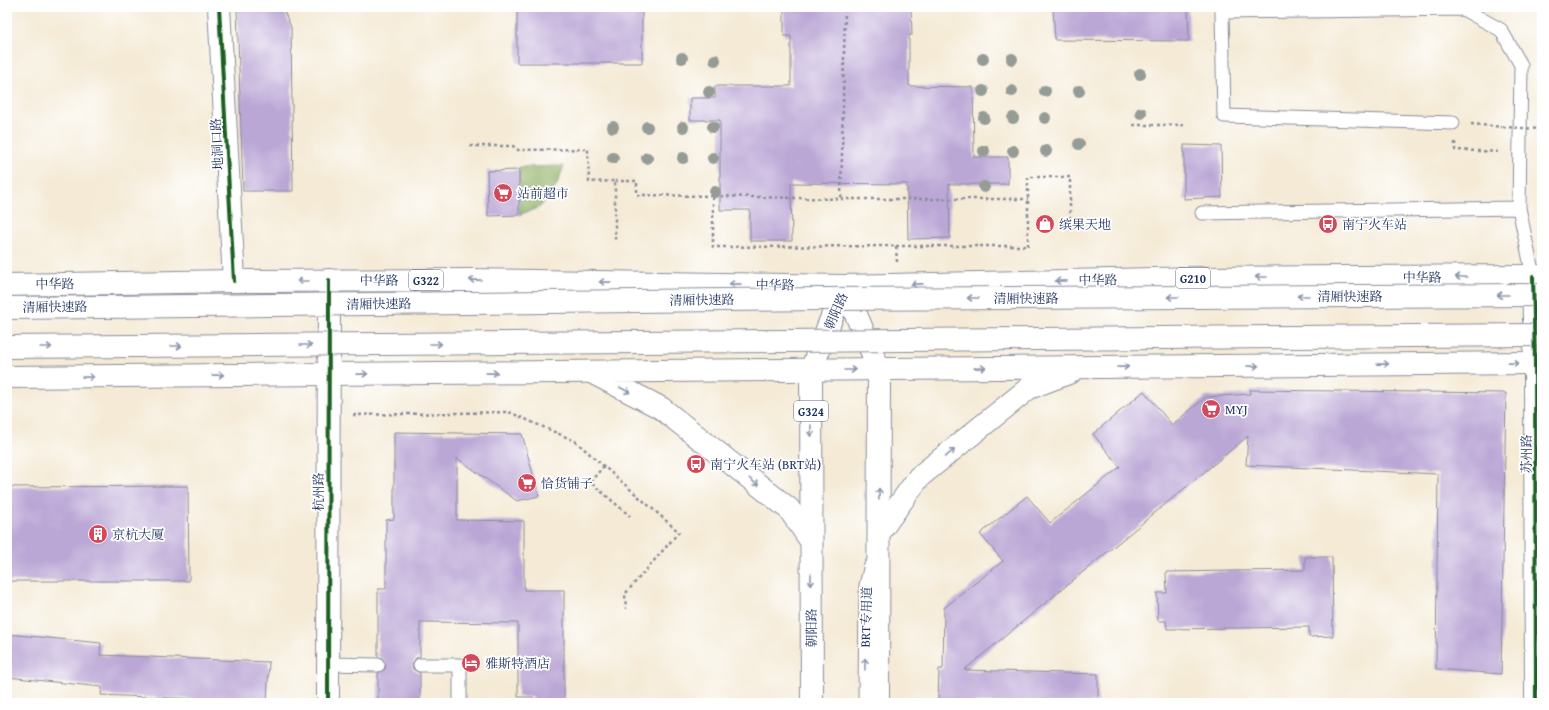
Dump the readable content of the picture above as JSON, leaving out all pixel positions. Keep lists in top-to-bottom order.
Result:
{
  "streets": {
    "main road": [
      "地洞口路",
      "中华路",
      "G210",
      "G322",
      "清厢快速路",
      "朝阳路",
      "G324",
      "苏州路",
      "杭州路"
    ],
    "lane": ["BRT专用道"]
  },
  "crossings": [
    ["地洞口路", "中华路"],
    ["中华路", "清厢快速路"],
    ["中华路", "朝阳路"],
    ["中华路", "苏州路"],
    ["中华路", "杭州路"],
    ["清厢快速路", "苏州路"],
    ["朝阳路", "BRT专用道"]
  ],
  "one_way": ["BRT专用道"],
  "places": {
    "supermarket": ["站前超市", "MYJ", "恰货铺子"],
    "shop": ["缤果天地"],
    "bus stop": ["南宁火车站", "南宁火车站 (BRT站)"],
    "building": ["京杭大厦"],
    "hotel": ["雅斯特酒店"]
  }
}
